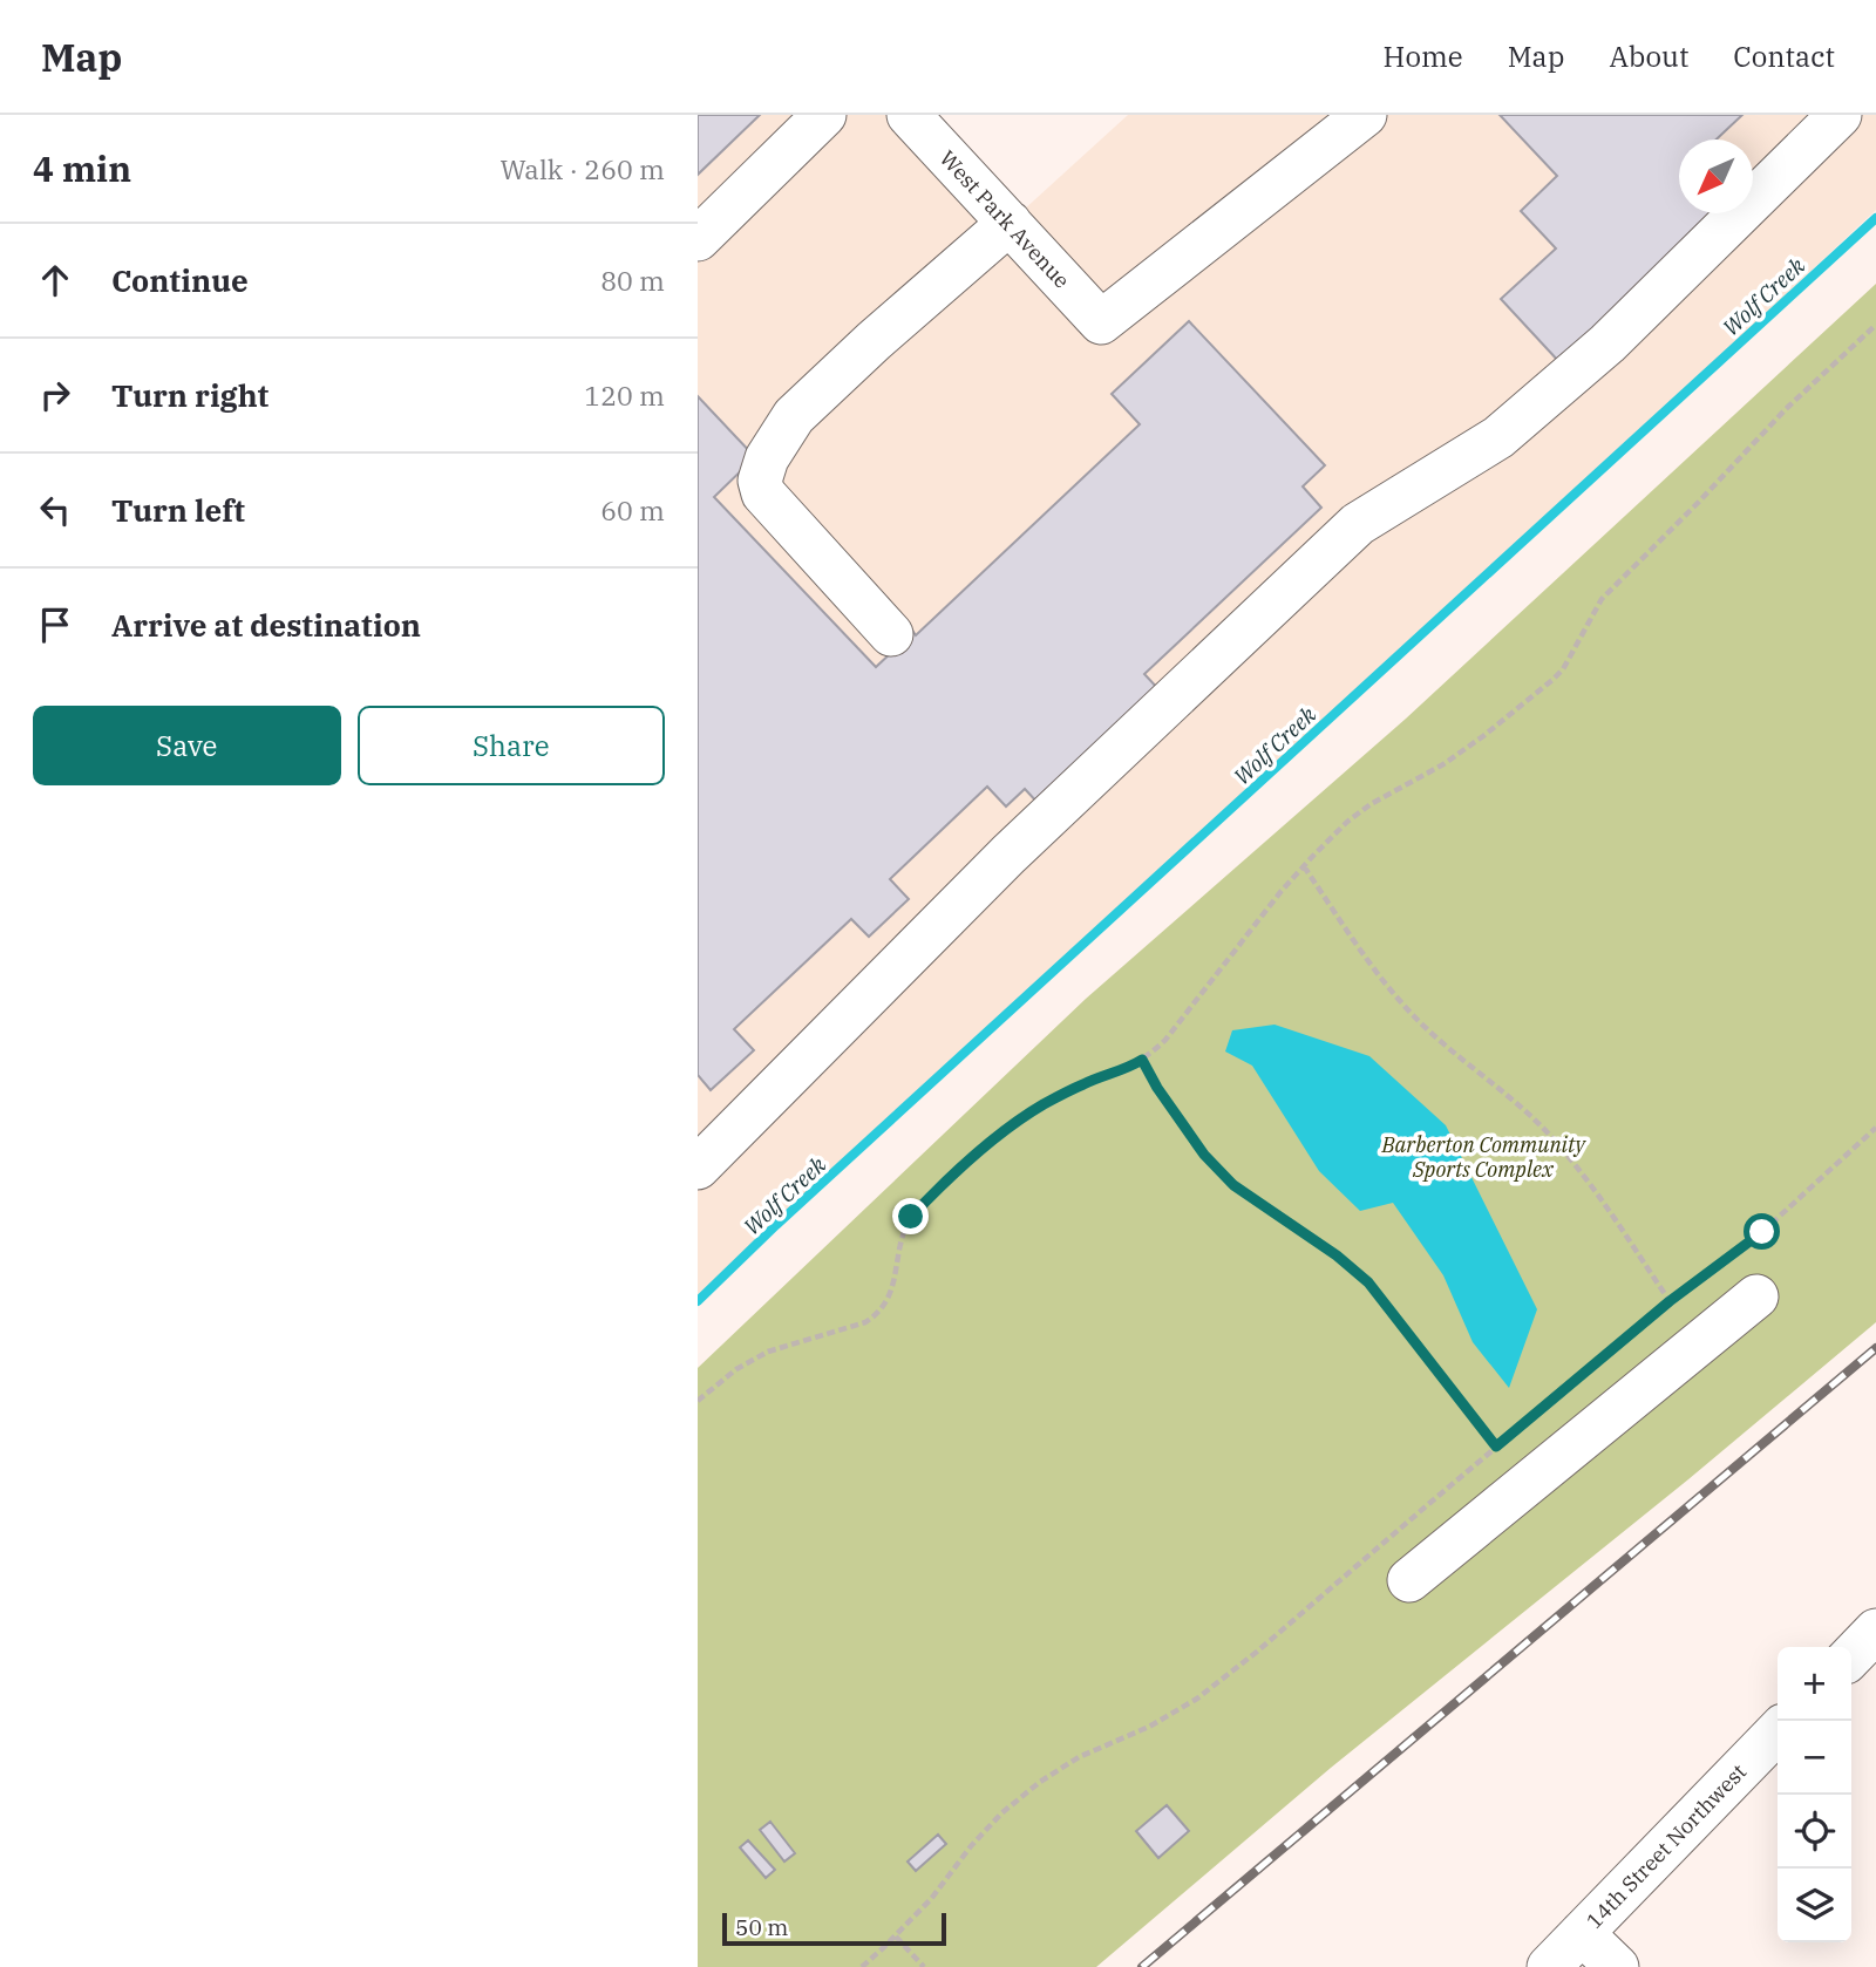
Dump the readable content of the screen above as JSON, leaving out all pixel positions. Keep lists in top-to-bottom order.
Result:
{
  "streets": {
    "street": ["West Park Avenue", "14th Street Northwest"]
  },
  "water": ["Wolf Creek"],
  "parks": ["Barberton Community Sports Complex"],
  "scale_bar": "50 m",
  "north": "bottom left",
  "page": {
    "header": "Map",
    "nav": [
      "Home",
      "Map",
      "About",
      "Contact"
    ],
    "heading": ["4 min", "Walk · 260 m"],
    "list": [
      ["Continue", "80 m"],
      ["Turn right", "120 m"],
      ["Turn left", "60 m"],
      "Arrive at destination"
    ],
    "buttons": ["Save", "Share"],
    "map_buttons": ["+", "−"],
    "scale": "50 m"
  }
}
